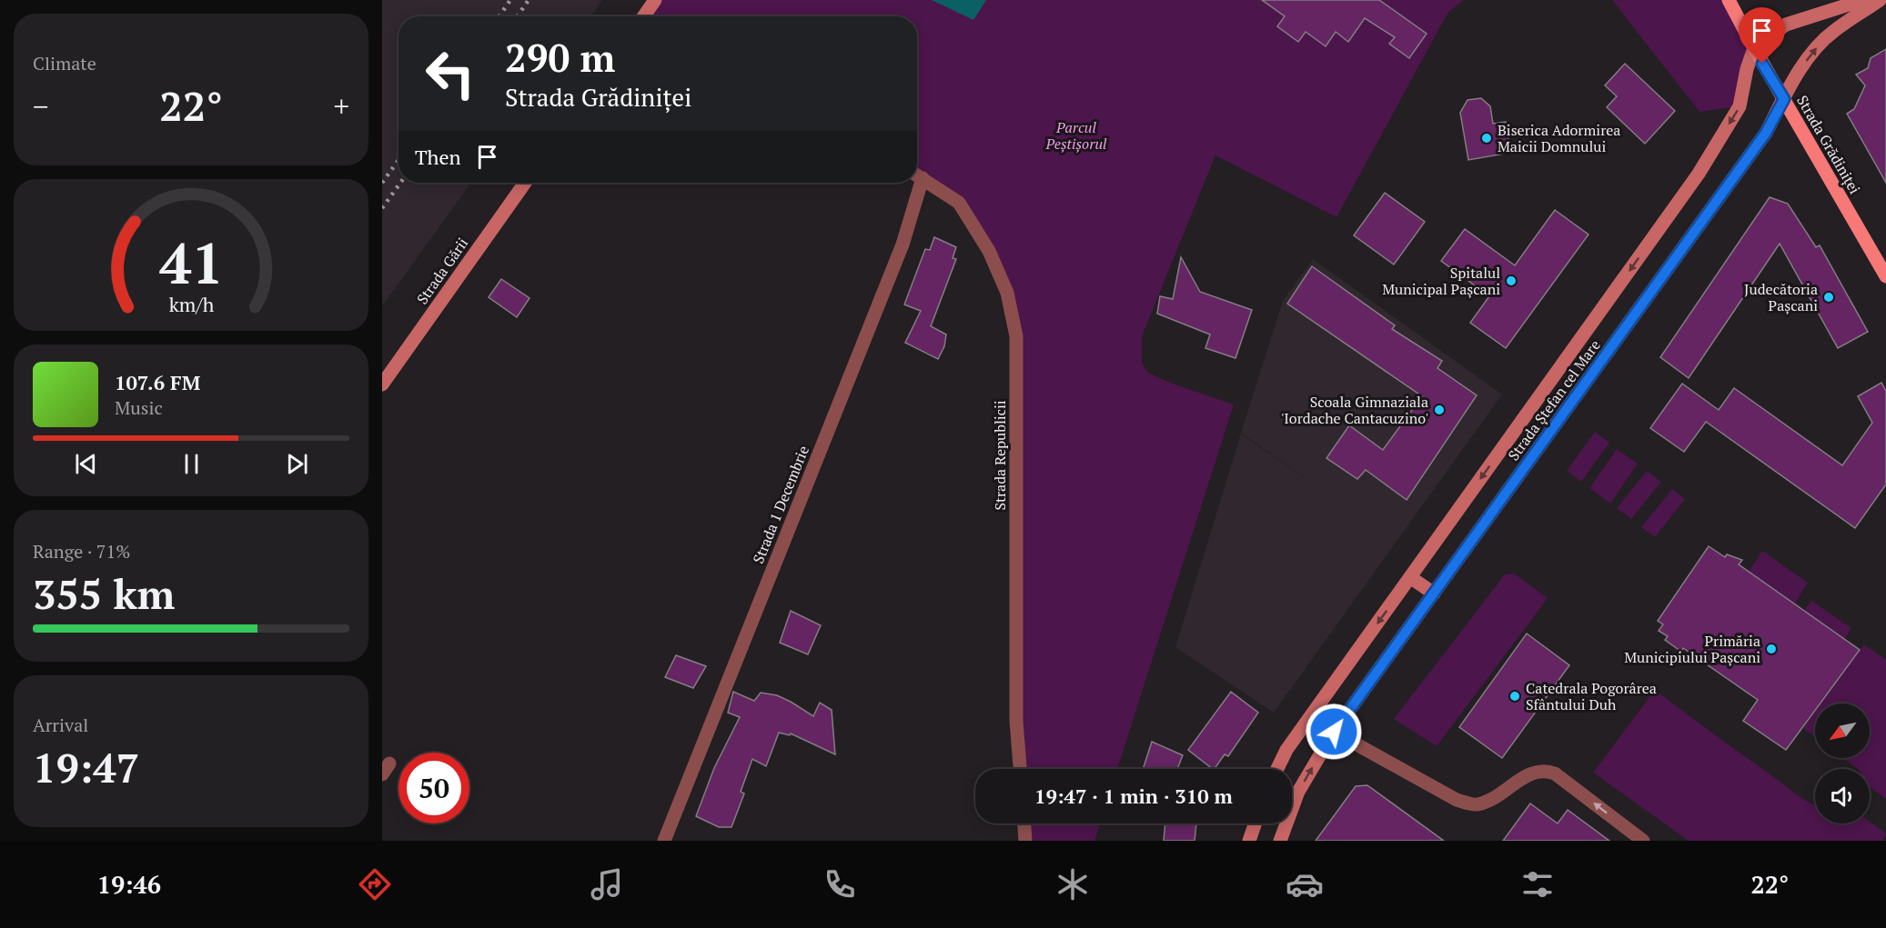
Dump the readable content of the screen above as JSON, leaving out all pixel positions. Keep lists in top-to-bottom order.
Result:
{
  "streets": {
    "main road": ["Strada Grădiniței", "Strada Gării", "Strada Ștefan cel Mare"],
    "street": ["Strada Republicii", "Strada 1 Decembrie"]
  },
  "crossings": [
    ["Strada Grădiniței", "Strada Ștefan cel Mare"],
    ["Strada Republicii", "Strada 1 Decembrie"]
  ],
  "parks": ["Parcul Peștișorul"],
  "places": [
    "Biserica Adormirea Maicii Domnului",
    "Spitalul Municipal Pașcani",
    "Judecătoria Pașcani",
    "Scoala Gimnaziala 'Iordache Cantacuzino'",
    "Primăria Municipiului Pașcani",
    "Catedrala Pogorârea Sfântului Duh"
  ],
  "north": "bottom left",
  "page": {
    "tile": [
      "Climate",
      ["Range · 71%", "355 km"],
      ["Arrival", "19:47"]
    ],
    "turn": ["290 m", "Strada Grădiniței"],
    "heat": ["−", "22°", "+"],
    "then": "Then",
    "song": ["107.6 FM", "Music"],
    "limit": "50",
    "trip": "19:47 · 1 min · 310 m",
    "tabs": ["19:46", "22°"],
    "gauge": ["41", "km/h"]
  }
}
